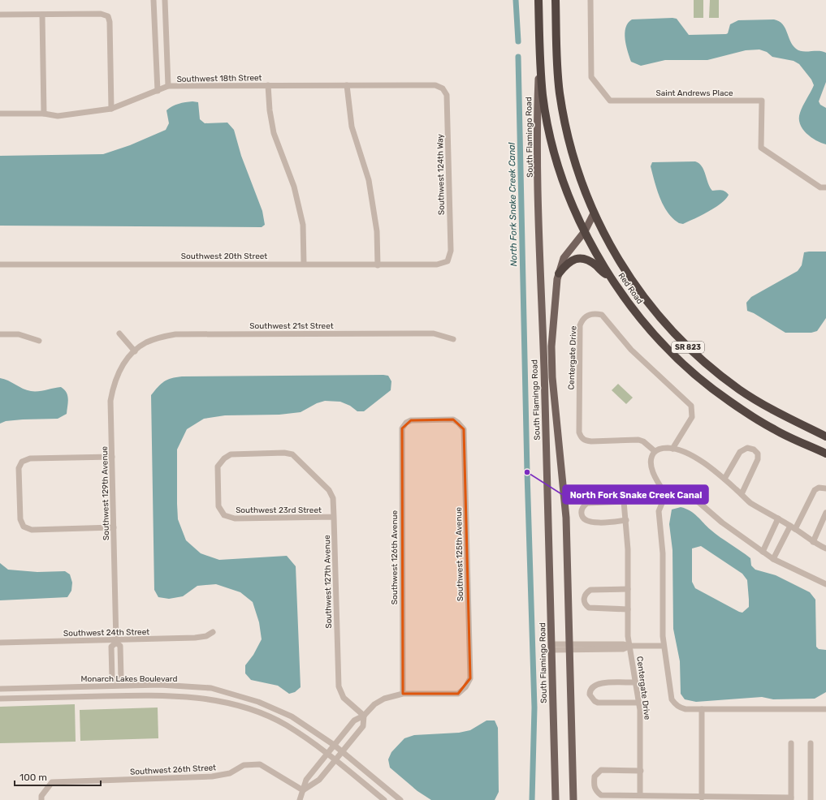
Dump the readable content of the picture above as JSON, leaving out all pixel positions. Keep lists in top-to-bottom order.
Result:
{
  "streets": {
    "highway": ["South Flamingo Road", "Red Road", "SR 823"],
    "street": [
      "Southwest 18th Street",
      "Saint Andrews Place",
      "Southwest 124th Way",
      "Southwest 20th Street",
      "Southwest 21st Street",
      "Centergate Drive",
      "Southwest 129th Avenue",
      "Southwest 23rd Street",
      "Southwest 125th Avenue",
      "Southwest 126th Avenue",
      "Southwest 127th Avenue",
      "Southwest 24th Street",
      "Monarch Lakes Boulevard",
      "Southwest 26th Street"
    ]
  },
  "crossings": [
    ["Southwest 18th Street", "Southwest 124th Way"],
    ["South Flamingo Road", "Red Road"],
    ["South Flamingo Road", "Centergate Drive"],
    ["Southwest 124th Way", "Southwest 20th Street"],
    ["Southwest 21st Street", "Southwest 129th Avenue"],
    ["Southwest 129th Avenue", "Southwest 24th Street"],
    ["Southwest 129th Avenue", "Monarch Lakes Boulevard"],
    ["Southwest 23rd Street", "Southwest 127th Avenue"],
    ["Southwest 125th Avenue", "Southwest 126th Avenue"]
  ],
  "water": ["North Fork Snake Creek Canal"],
  "places": ["North Fork Snake Creek Canal"],
  "scale_bar": "100 m"
}
